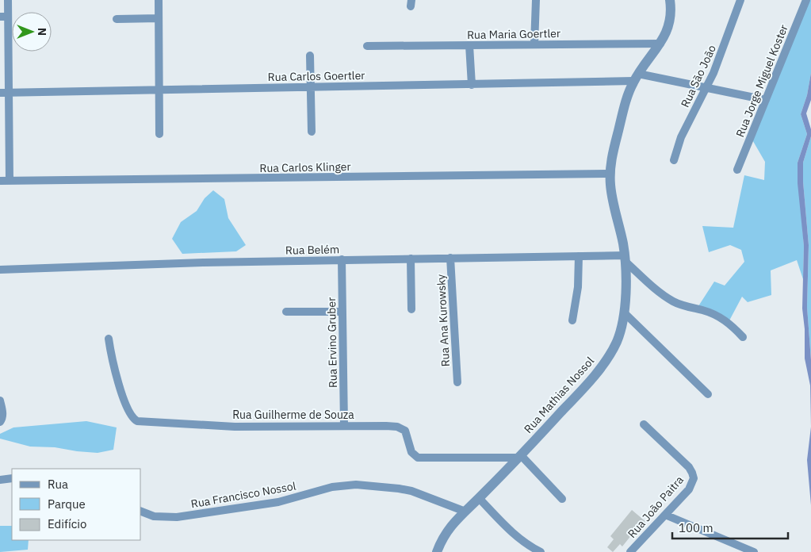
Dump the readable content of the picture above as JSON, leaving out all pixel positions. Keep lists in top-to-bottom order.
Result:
{
  "streets": {
    "street": [
      "Rua Maria Goertler",
      "Rua Carlos Goertler",
      "Rua São João",
      "Rua Jorge Miguel Koster",
      "Rua Carlos Klinger",
      "Rua Belém",
      "Rua Ana Kurowsky",
      "Rua Ervino Gruber",
      "Rua Mathias Nossol",
      "Rua Guilherme de Souza",
      "Rua Francisco Nossol",
      "Rua João Paitra"
    ]
  },
  "crossings": [
    ["Rua Maria Goertler", "Rua Mathias Nossol"],
    ["Rua Carlos Goertler", "Rua São João"],
    ["Rua Carlos Goertler", "Rua Jorge Miguel Koster"],
    ["Rua Carlos Goertler", "Rua Mathias Nossol"],
    ["Rua Carlos Klinger", "Rua Mathias Nossol"],
    ["Rua Belém", "Rua Ana Kurowsky"],
    ["Rua Belém", "Rua Ervino Gruber"],
    ["Rua Belém", "Rua Mathias Nossol"],
    ["Rua Ervino Gruber", "Rua Guilherme de Souza"],
    ["Rua Mathias Nossol", "Rua Guilherme de Souza"],
    ["Rua Mathias Nossol", "Rua Francisco Nossol"]
  ],
  "legend": ["Rua", "Parque", "Edifício"],
  "scale_bar": "100 m",
  "north": "right"
}
